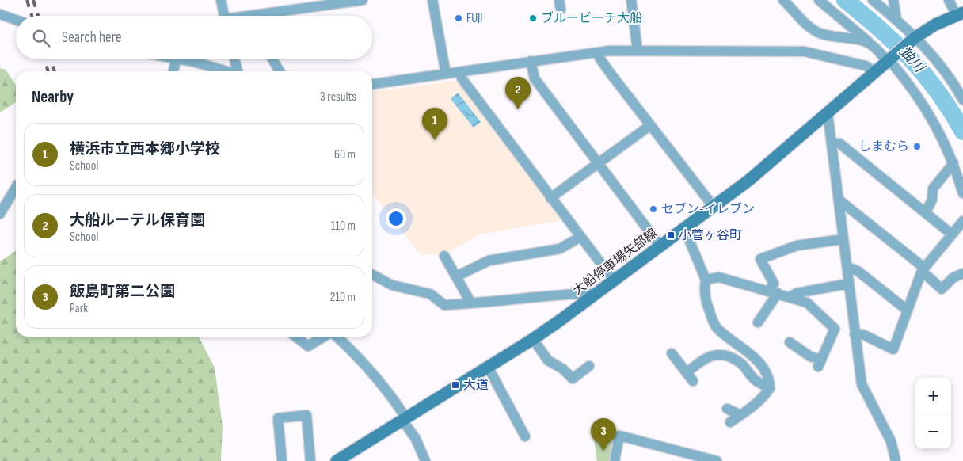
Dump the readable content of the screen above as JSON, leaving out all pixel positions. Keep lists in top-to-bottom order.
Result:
{
  "streets": {
    "main road": ["大船停車場矢部線"]
  },
  "water": ["㹨川"],
  "places": {
    "other": [
      "FUJI",
      "ブルービーチ大船",
      "しまむら",
      "セブン-イレブン"
    ],
    "transit": ["小菅ヶ谷町", "大道"]
  },
  "page": {
    "search": "Search here",
    "heading": ["Nearby", "3 results"],
    "pins": ["2", "1", "3"],
    "list": [
      {
        "mark": "1",
        "name": "横浜市立西本郷小学校",
        "note": "School",
        "value": "60 m"
      },
      {
        "mark": "2",
        "name": "大船ルーテル保育園",
        "note": "School",
        "value": "110 m"
      },
      {
        "mark": "3",
        "name": "飯島町第二公園",
        "note": "Park",
        "value": "210 m"
      }
    ],
    "map_buttons": ["+", "−"]
  }
}
